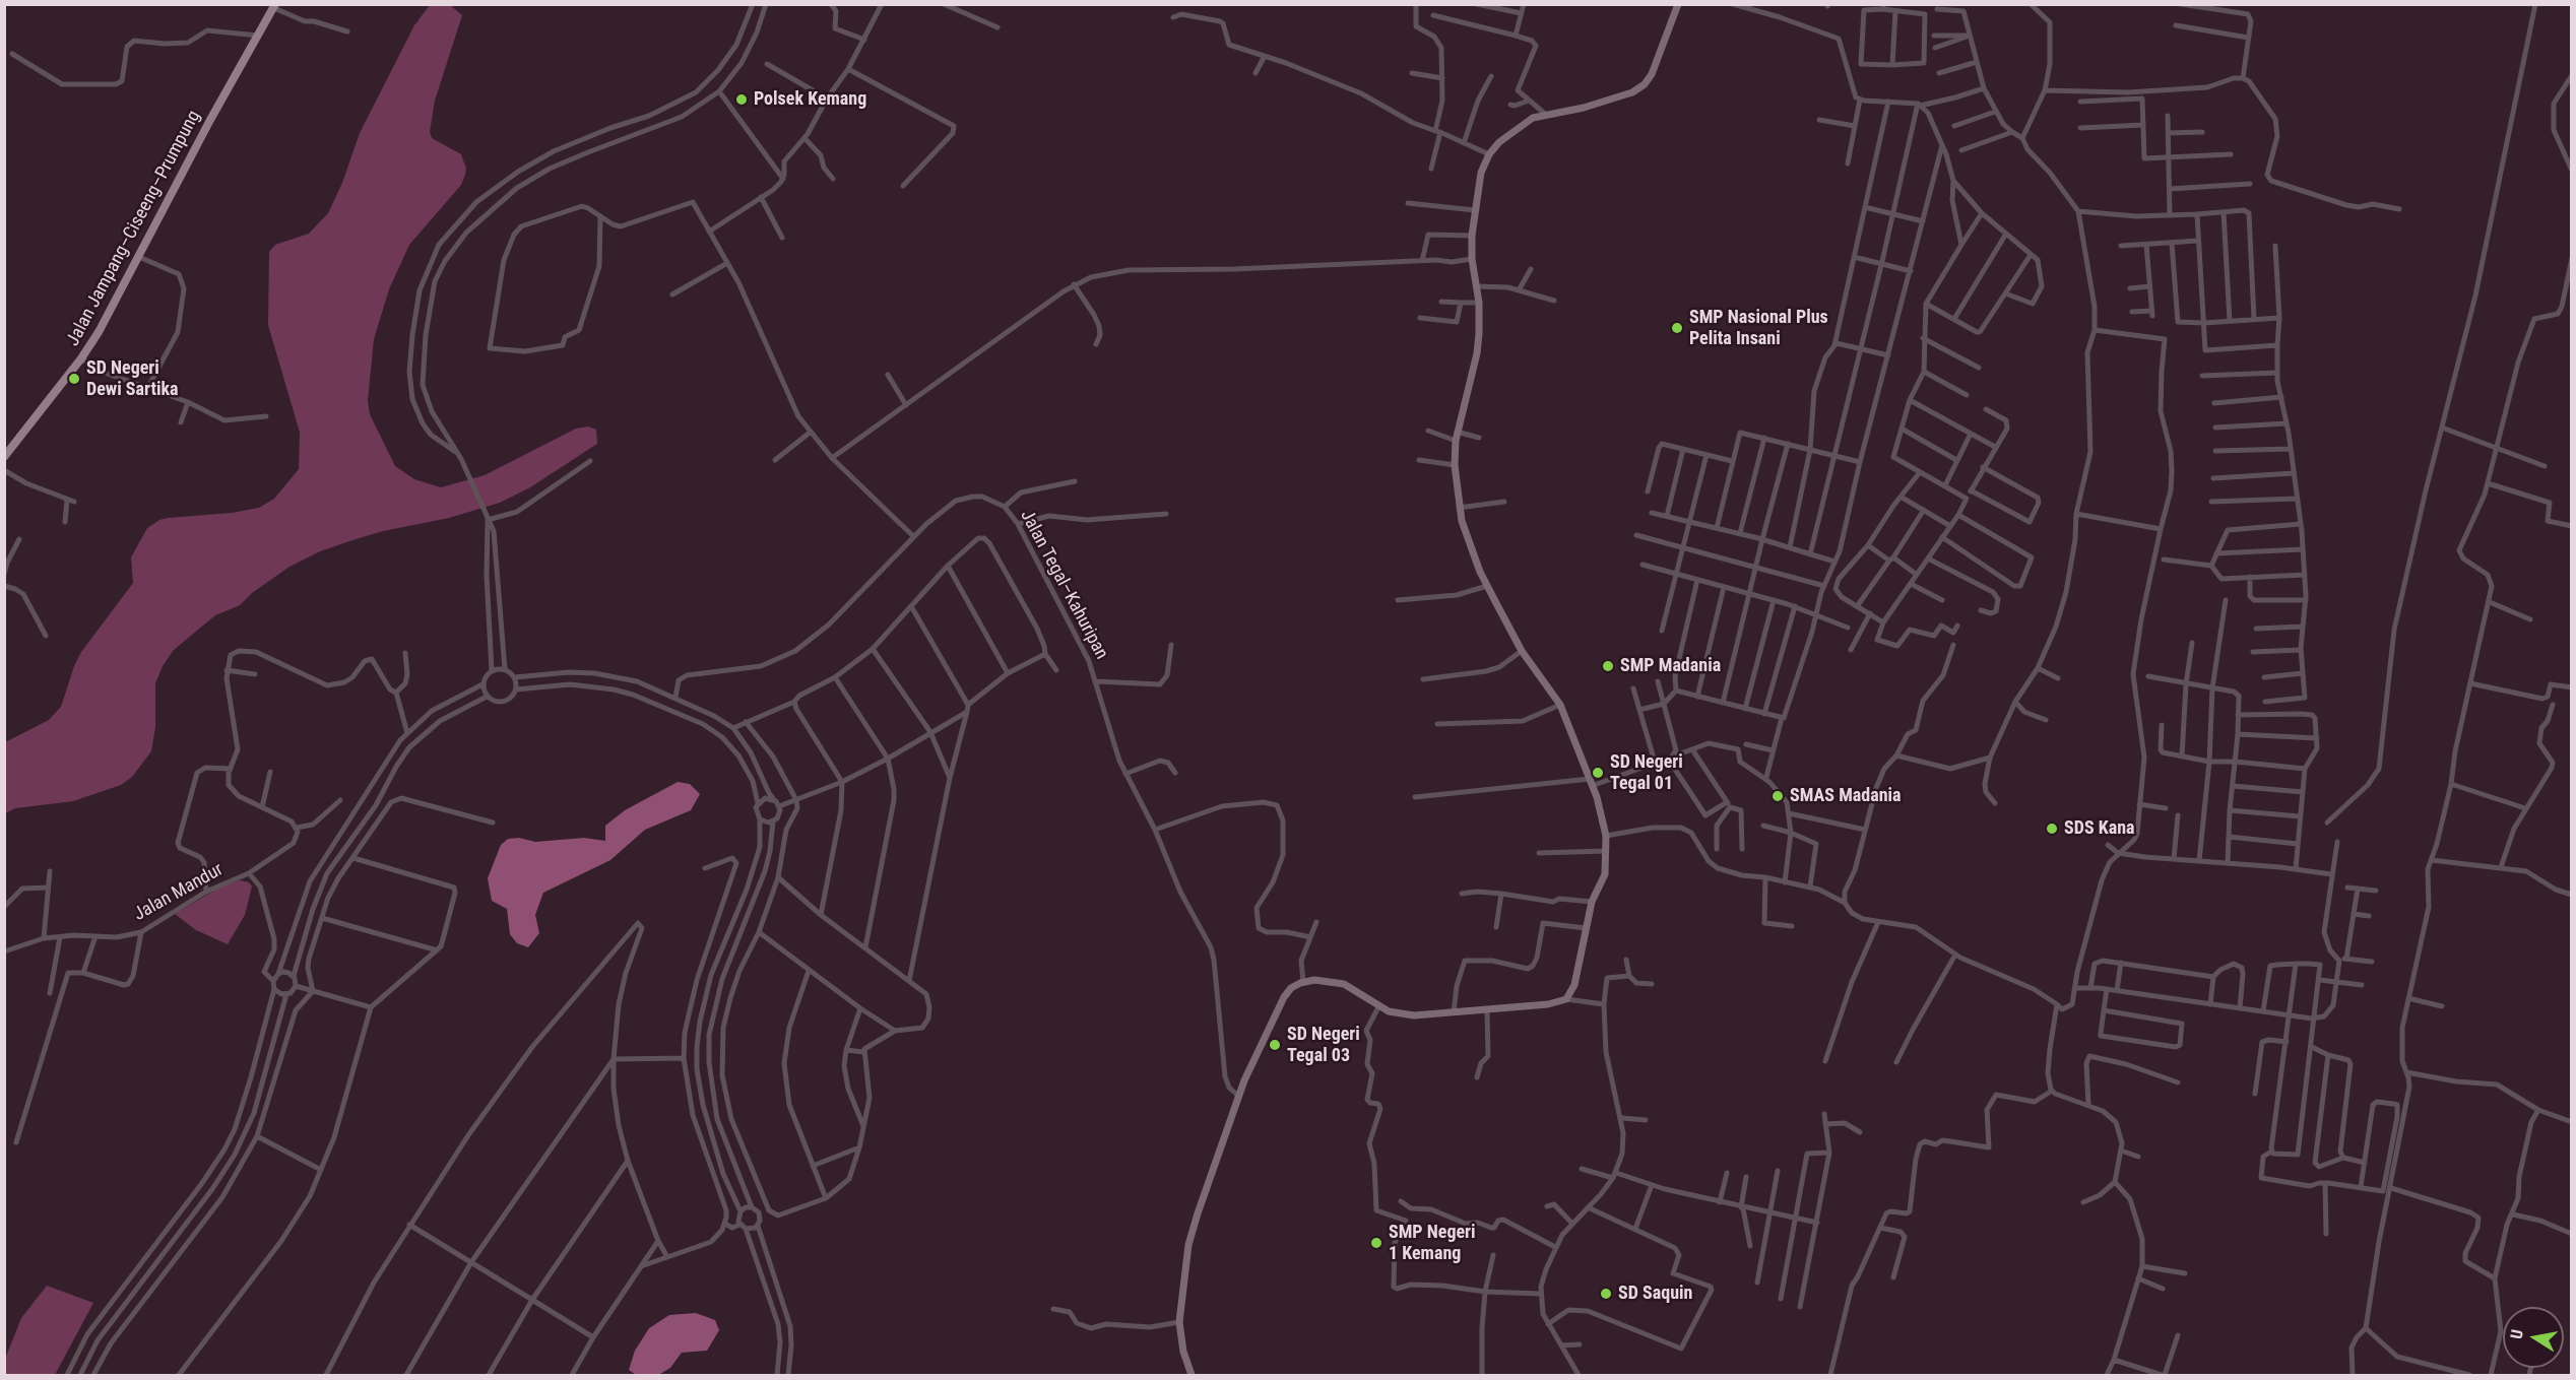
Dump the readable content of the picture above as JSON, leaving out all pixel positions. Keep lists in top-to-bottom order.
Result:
{
  "streets": {
    "main road": ["Jalan Jampang–Ciseeng–Prumpung"],
    "street": ["Jalan Tegal–Kahuripan", "Jalan Mandur"]
  },
  "places": [
    "Polsek Kemang",
    "SMP Nasional Plus Pelita Insani",
    "SD Negeri Dewi Sartika",
    "SMP Madania",
    "SD Negeri Tegal 01",
    "SMAS Madania",
    "SDS Kana",
    "SD Negeri Tegal 03",
    "SMP Negeri 1 Kemang",
    "SD Saquin"
  ],
  "north": "left"
}
